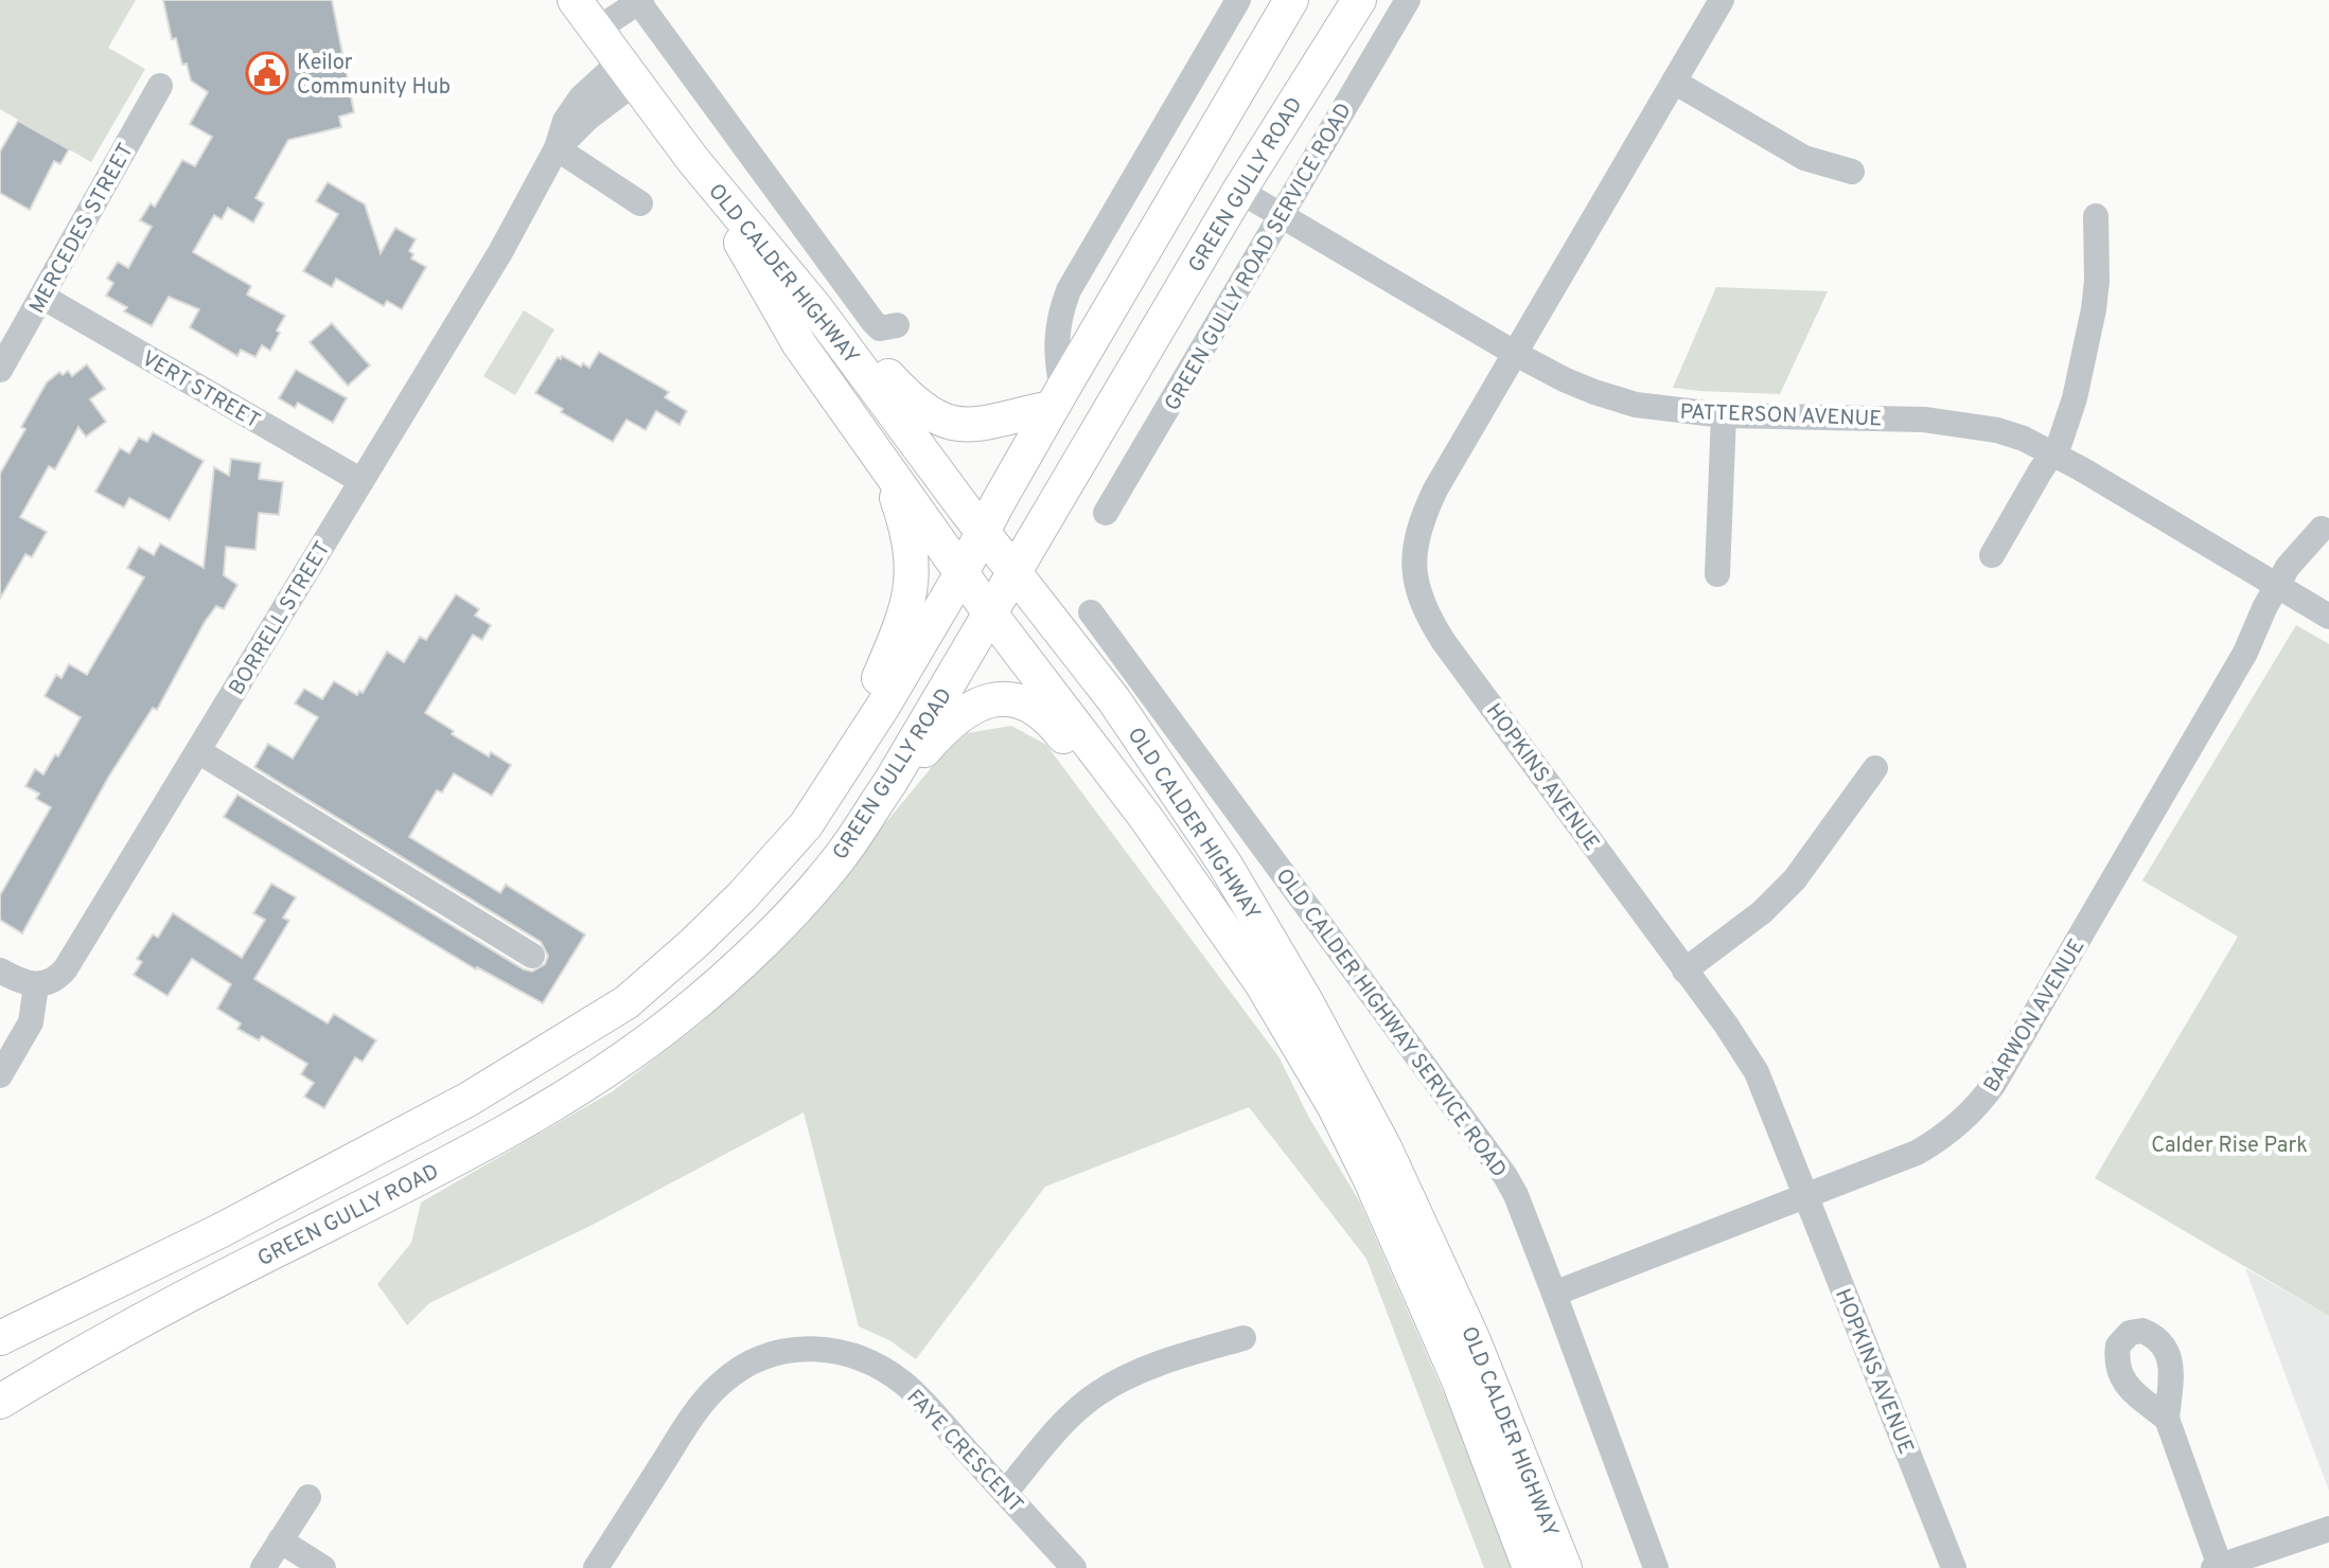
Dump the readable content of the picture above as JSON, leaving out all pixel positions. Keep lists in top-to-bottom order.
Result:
{
  "streets": {
    "main road": ["GREEN GULLY ROAD", "OLD CALDER HIGHWAY"],
    "street": [
      "MERCEDES STREET",
      "GREEN GULLY ROAD SERVICE ROAD",
      "VERT STREET",
      "PATTERSON AVENUE",
      "BORRELL STREET",
      "HOPKINS AVENUE",
      "BARWON AVENUE",
      "OLD CALDER HIGHWAY SERVICE ROAD",
      "FAYE CRESCENT"
    ]
  },
  "crossings": [
    ["GREEN GULLY ROAD", "OLD CALDER HIGHWAY"],
    ["GREEN GULLY ROAD", "PATTERSON AVENUE"],
    ["MERCEDES STREET", "VERT STREET"],
    ["GREEN GULLY ROAD SERVICE ROAD", "PATTERSON AVENUE"],
    ["OLD CALDER HIGHWAY", "BORRELL STREET"],
    ["VERT STREET", "BORRELL STREET"],
    ["PATTERSON AVENUE", "HOPKINS AVENUE"],
    ["PATTERSON AVENUE", "BARWON AVENUE"],
    ["HOPKINS AVENUE", "BARWON AVENUE"],
    ["BARWON AVENUE", "OLD CALDER HIGHWAY SERVICE ROAD"]
  ],
  "parks": ["Calder Rise Park"],
  "places": {
    "public building": ["Keilor Community Hub"]
  }
}
